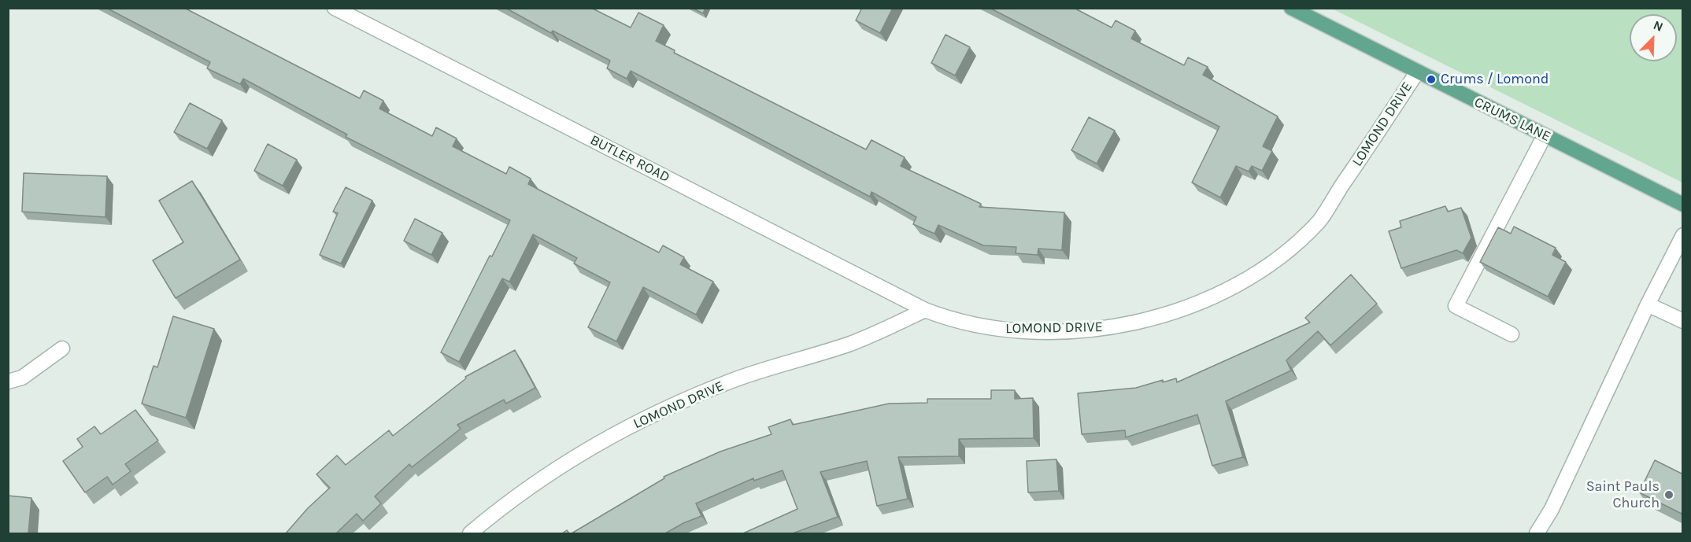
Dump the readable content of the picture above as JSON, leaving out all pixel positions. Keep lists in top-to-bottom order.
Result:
{
  "streets": {
    "main road": ["CRUMS LANE"],
    "street": ["LOMOND DRIVE", "BUTLER ROAD"]
  },
  "crossings": [
    ["CRUMS LANE", "LOMOND DRIVE"],
    ["LOMOND DRIVE", "BUTLER ROAD"]
  ],
  "places": ["Crums / Lomond", "Saint Pauls Church"],
  "north": "top right"
}
